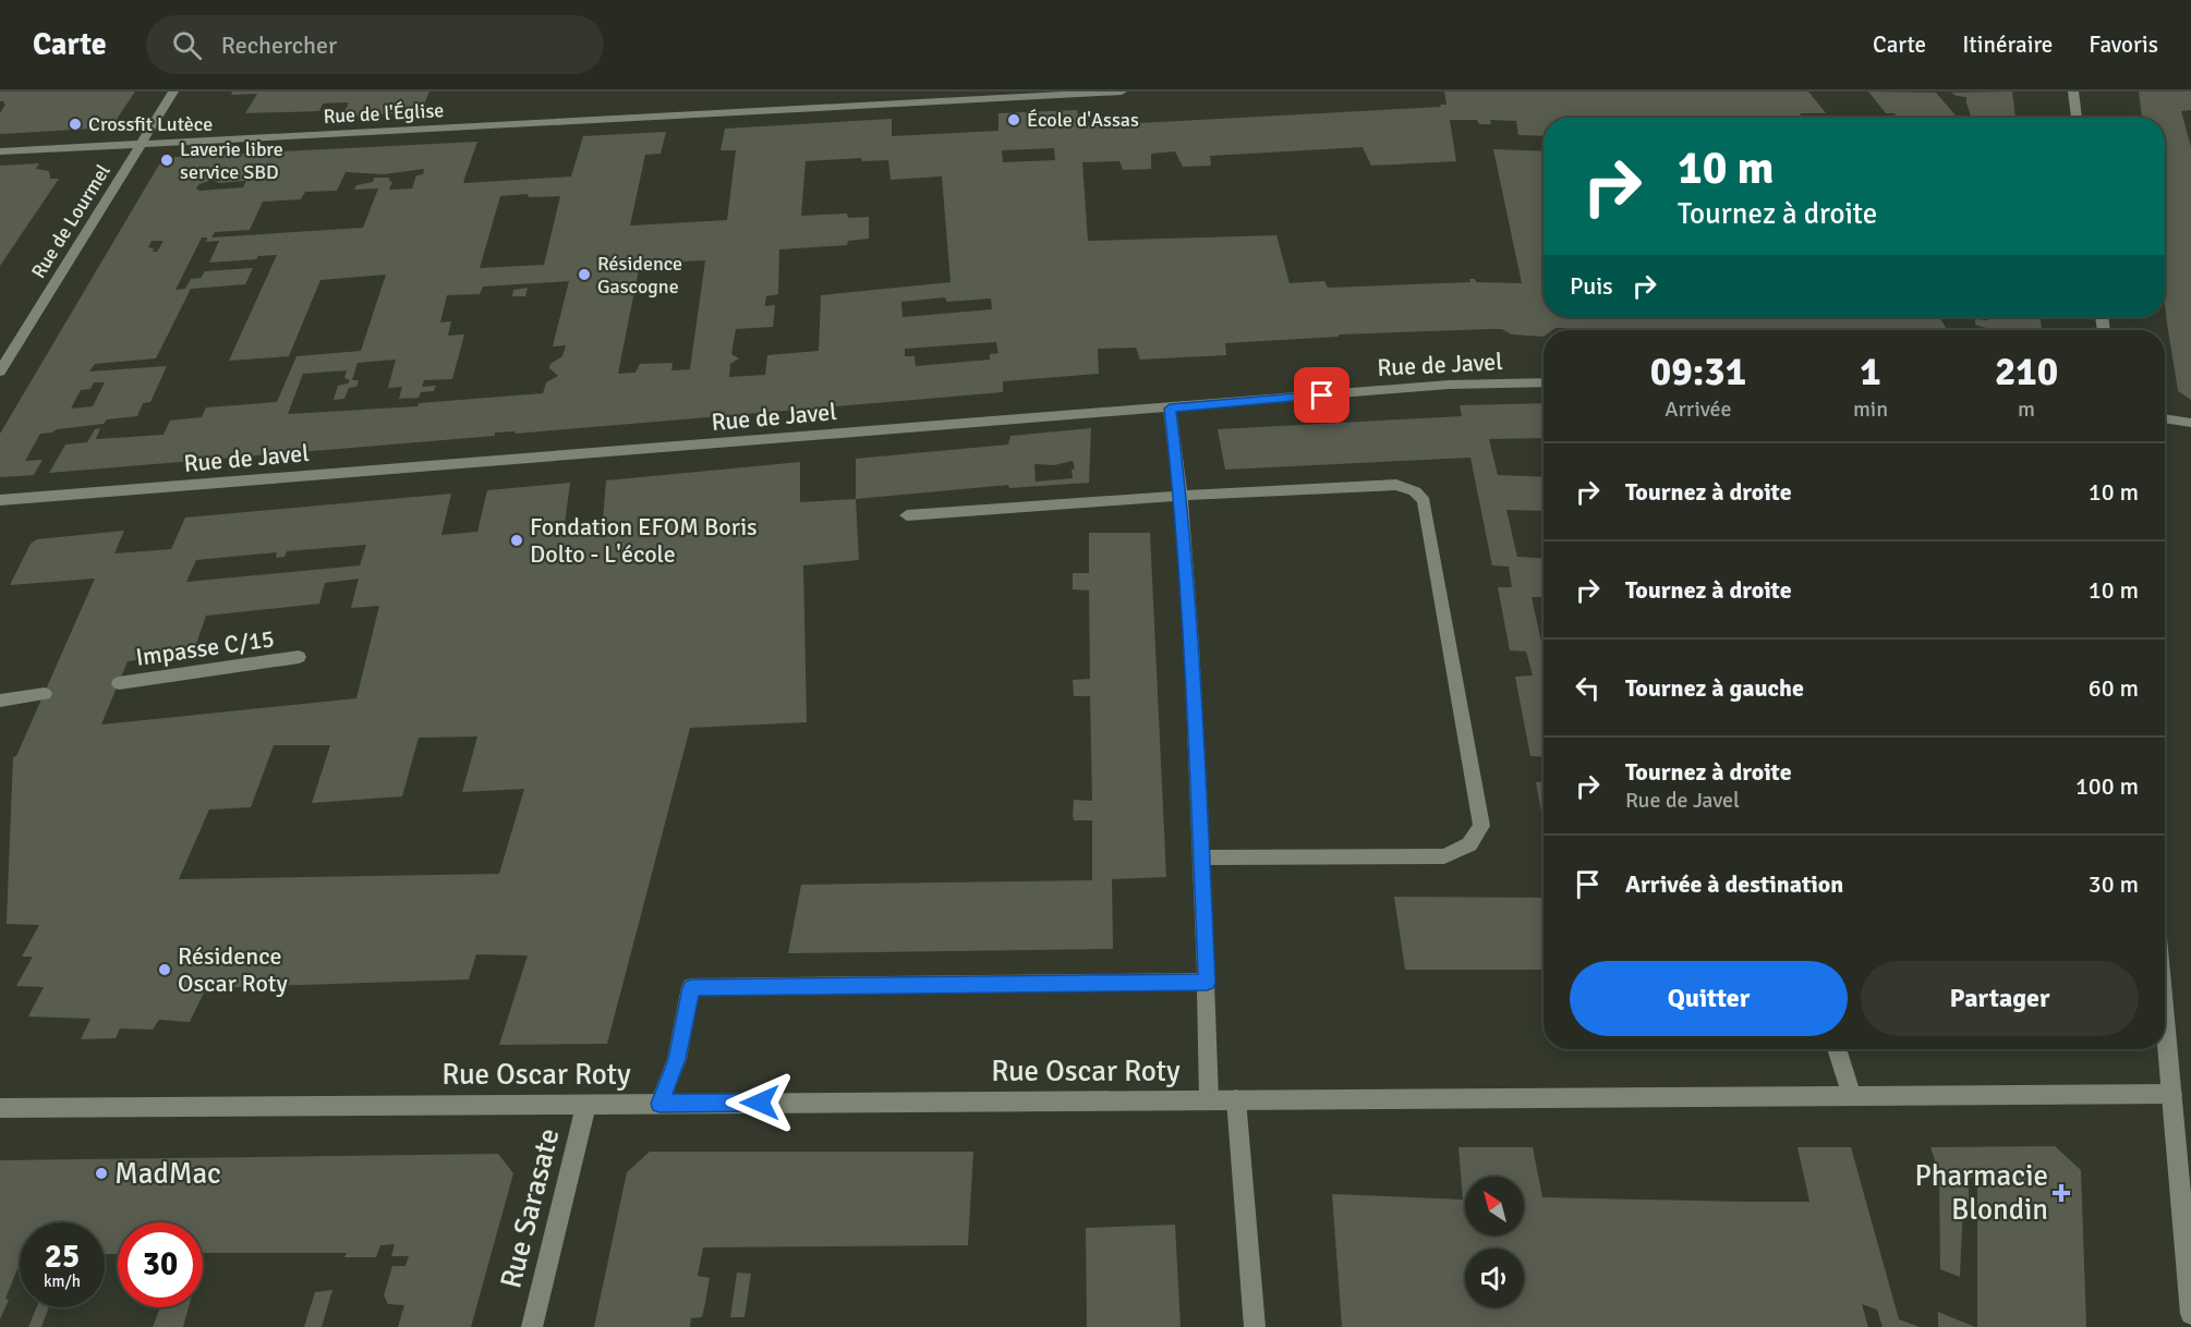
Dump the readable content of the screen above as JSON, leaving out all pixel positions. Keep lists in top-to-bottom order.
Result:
{
  "streets": {
    "street": [
      "Rue de l'Église",
      "Rue de Lourmel",
      "Rue de Javel",
      "Impasse C/15",
      "Rue Oscar Roty",
      "Rue Sarasate"
    ]
  },
  "crossings": [
    ["Rue de l'Église", "Rue de Lourmel"],
    ["Rue Oscar Roty", "Rue Sarasate"]
  ],
  "places": {
    "other": [
      "École d'Assas",
      "Crossfit Lutèce",
      "Laverie libre service SBD",
      "Résidence Gascogne",
      "Fondation EFOM Boris Dolto - L'école",
      "Résidence Oscar Roty",
      "MadMac"
    ],
    "health": ["Pharmacie Blondin"]
  },
  "north": "top left",
  "page": {
    "header": "Carte",
    "search": "Rechercher",
    "nav": ["Carte", "Itinéraire", "Favoris"],
    "turn": ["10 m", "Tournez à droite"],
    "then": "Puis",
    "eta": [
      "09:31",
      "Arrivée",
      "1",
      "min",
      "210",
      "m"
    ],
    "list": [
      {
        "name": "Tournez à droite",
        "value": "10 m"
      },
      {
        "name": "Tournez à droite",
        "value": "10 m"
      },
      {
        "name": "Tournez à gauche",
        "value": "60 m"
      },
      {
        "name": "Tournez à droite",
        "note": "Rue de Javel",
        "value": "100 m"
      },
      {
        "name": "Arrivée à destination",
        "value": "30 m"
      }
    ],
    "buttons": ["Quitter", "Partager"],
    "speed": "25 km/h",
    "limit": "30"
  }
}
